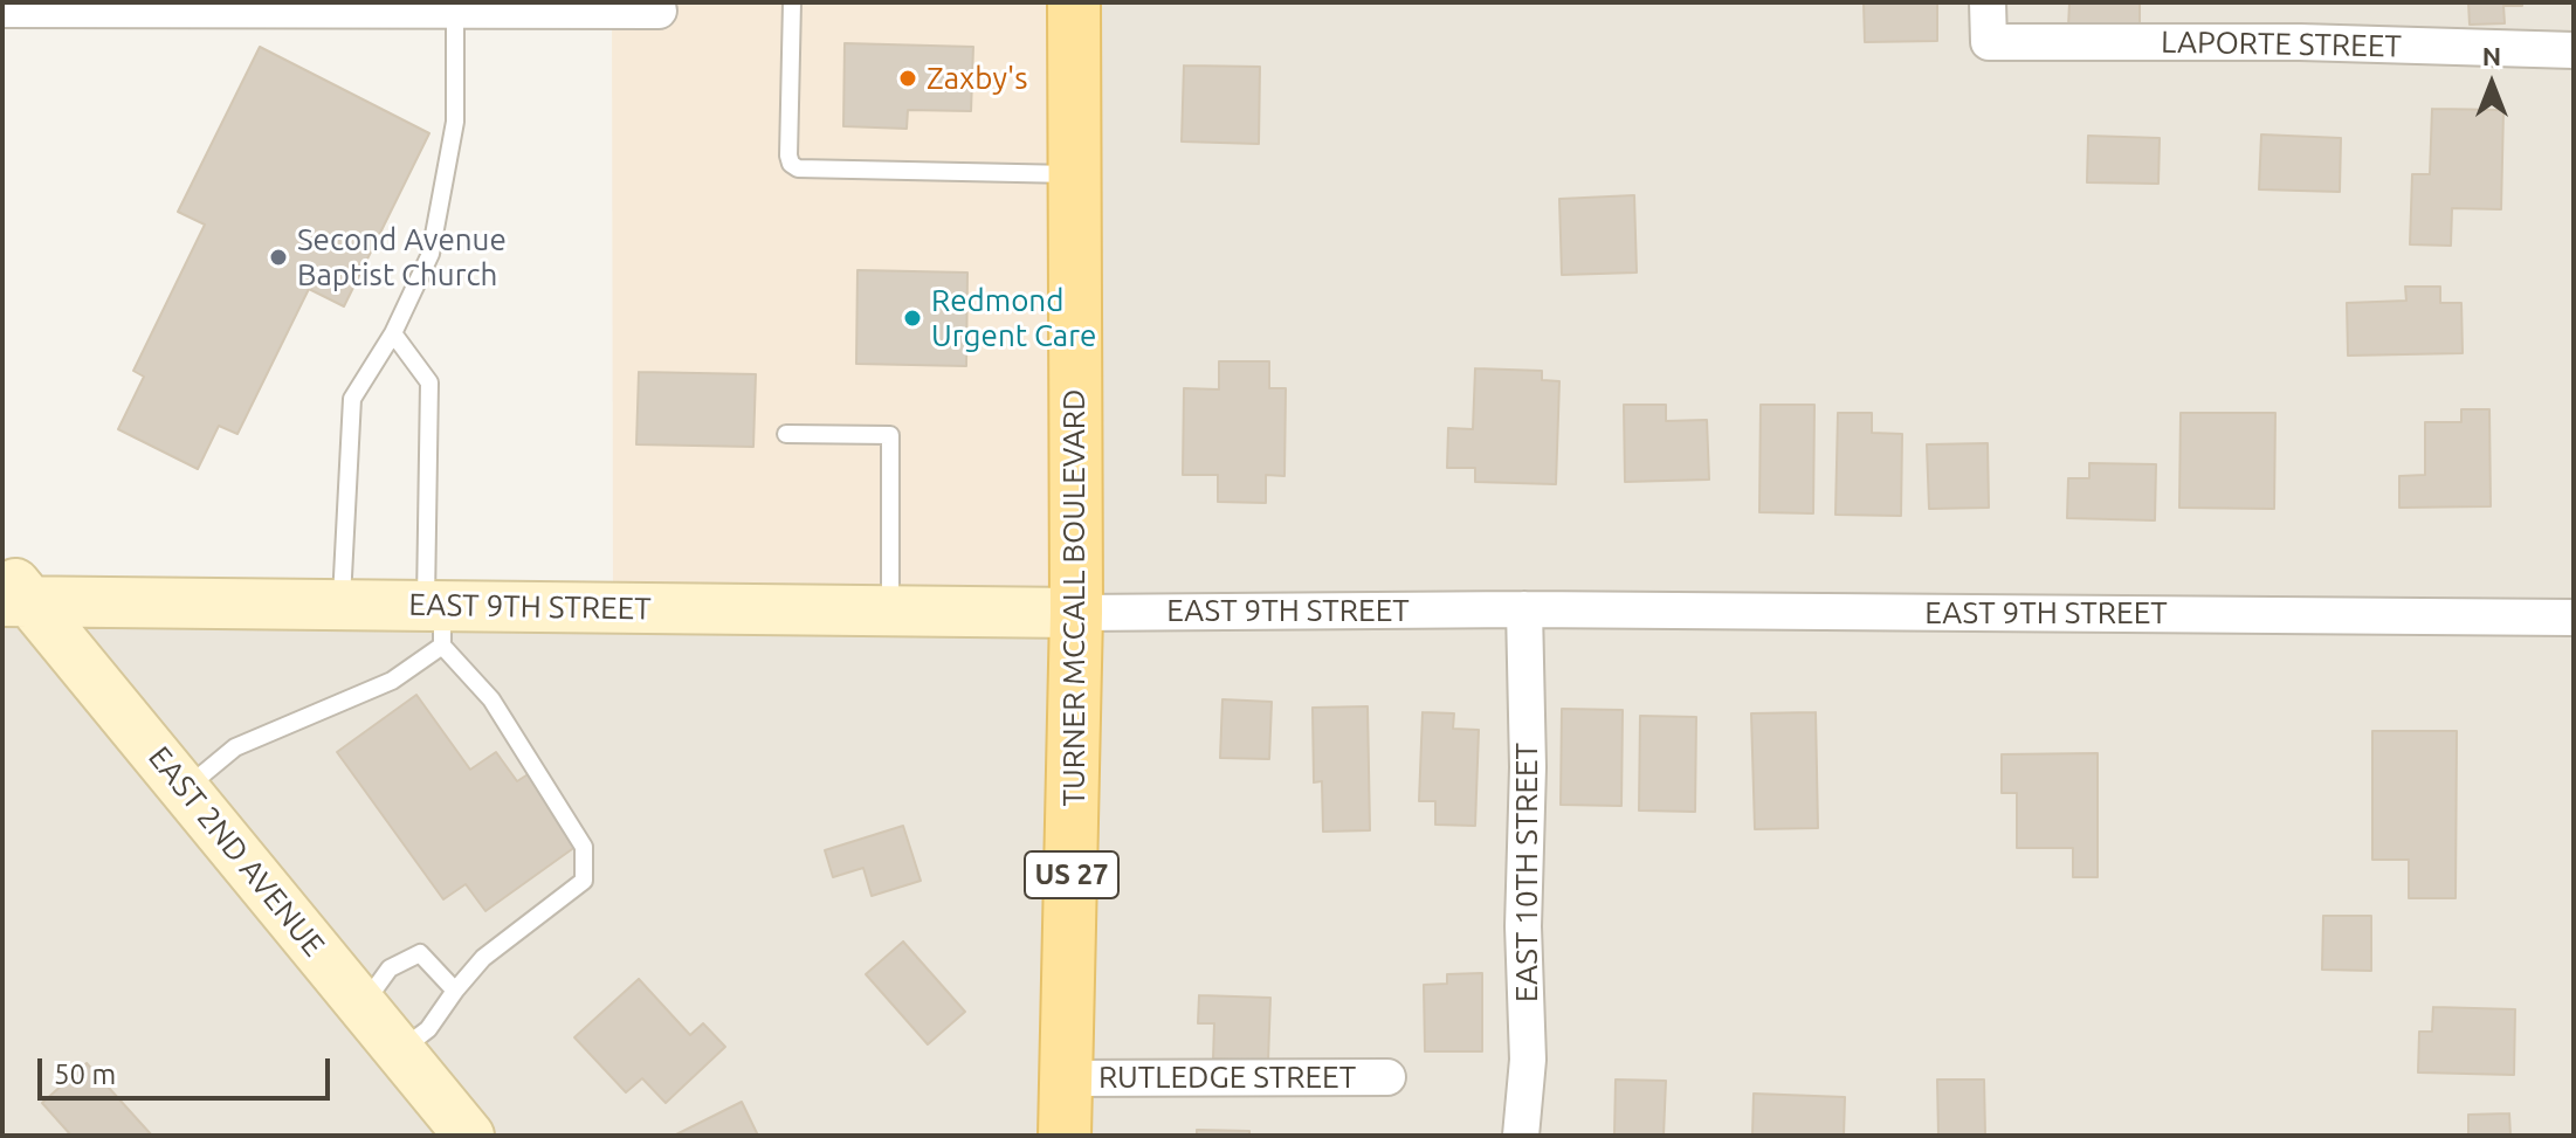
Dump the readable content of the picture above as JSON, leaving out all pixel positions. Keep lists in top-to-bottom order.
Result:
{
  "streets": {
    "main road": ["TURNER MCCALL BOULEVARD", "US 27"],
    "street": [
      "LAPORTE STREET",
      "EAST 9TH STREET",
      "EAST 2ND AVENUE",
      "EAST 10TH STREET",
      "RUTLEDGE STREET"
    ]
  },
  "crossings": [
    ["TURNER MCCALL BOULEVARD", "EAST 9TH STREET"],
    ["TURNER MCCALL BOULEVARD", "RUTLEDGE STREET"],
    ["EAST 9TH STREET", "EAST 2ND AVENUE"],
    ["EAST 9TH STREET", "EAST 10TH STREET"]
  ],
  "places": ["Zaxby's", "Second Avenue Baptist Church", "Redmond Urgent Care"],
  "scale_bar": "50 m",
  "north": "top"
}
